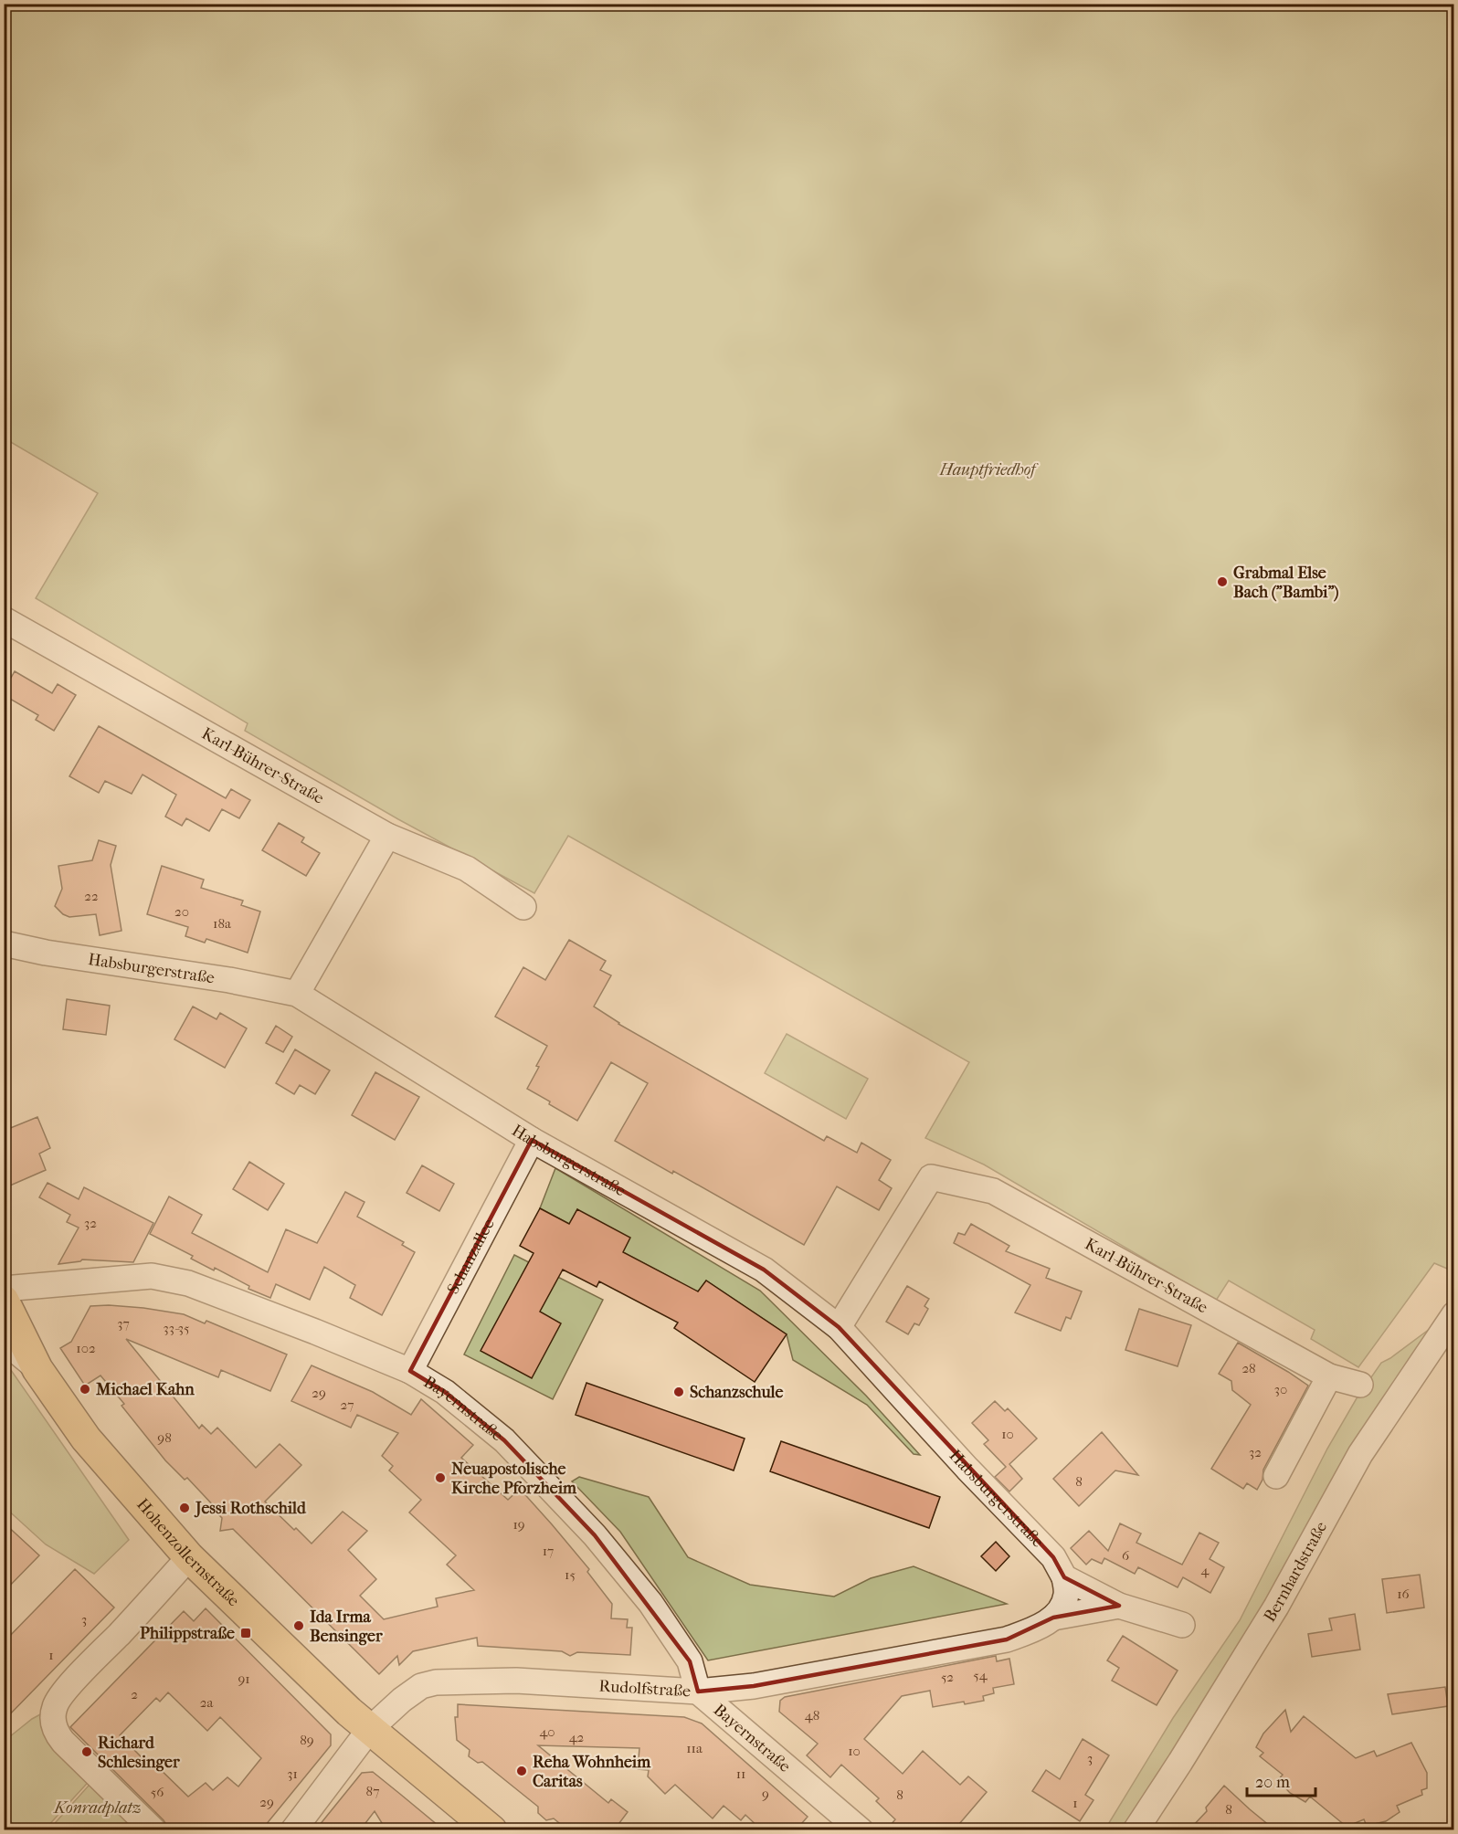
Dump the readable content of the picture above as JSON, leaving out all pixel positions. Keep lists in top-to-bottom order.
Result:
{
  "streets": {
    "main road": ["Hohenzollernstraße"],
    "street": [
      "Karl-Bührer-Straße",
      "Habsburgerstraße",
      "Schanzallee",
      "Bayernstraße",
      "Bernhardstraße",
      "Rudolfstraße"
    ]
  },
  "crossings": [
    ["Karl-Bührer-Straße", "Habsburgerstraße"],
    ["Habsburgerstraße", "Schanzallee"],
    ["Schanzallee", "Bayernstraße"],
    ["Bayernstraße", "Rudolfstraße"],
    ["Hohenzollernstraße", "Rudolfstraße"]
  ],
  "parks": ["Hauptfriedhof", "Konradplatz"],
  "places": {
    "other": [
      "Grabmal Else Bach (\"Bambi\")",
      "Michael Kahn",
      "Schanzschule",
      "Neuapostolische Kirche Pforzheim",
      "Jessi Rothschild",
      "Ida Irma Bensinger",
      "Richard Schlesinger",
      "Reha Wohnheim Caritas"
    ],
    "transit": ["Philippstraße"]
  },
  "house_numbers": [
    "22",
    "20",
    "18a",
    "32",
    "37",
    "33-35",
    "102",
    "28",
    "30",
    "29",
    "27",
    "10",
    "98",
    "32",
    "8",
    "19",
    "17",
    "6",
    "4",
    "15",
    "16",
    "3",
    "1",
    "54",
    "52",
    "91",
    "2",
    "2a",
    "48",
    "40",
    "42",
    "89",
    "11a",
    "10",
    "3",
    "31",
    "11",
    "87",
    "56",
    "9",
    "8",
    "29",
    "1",
    "8"
  ],
  "scale_bar": "20 m"
}
